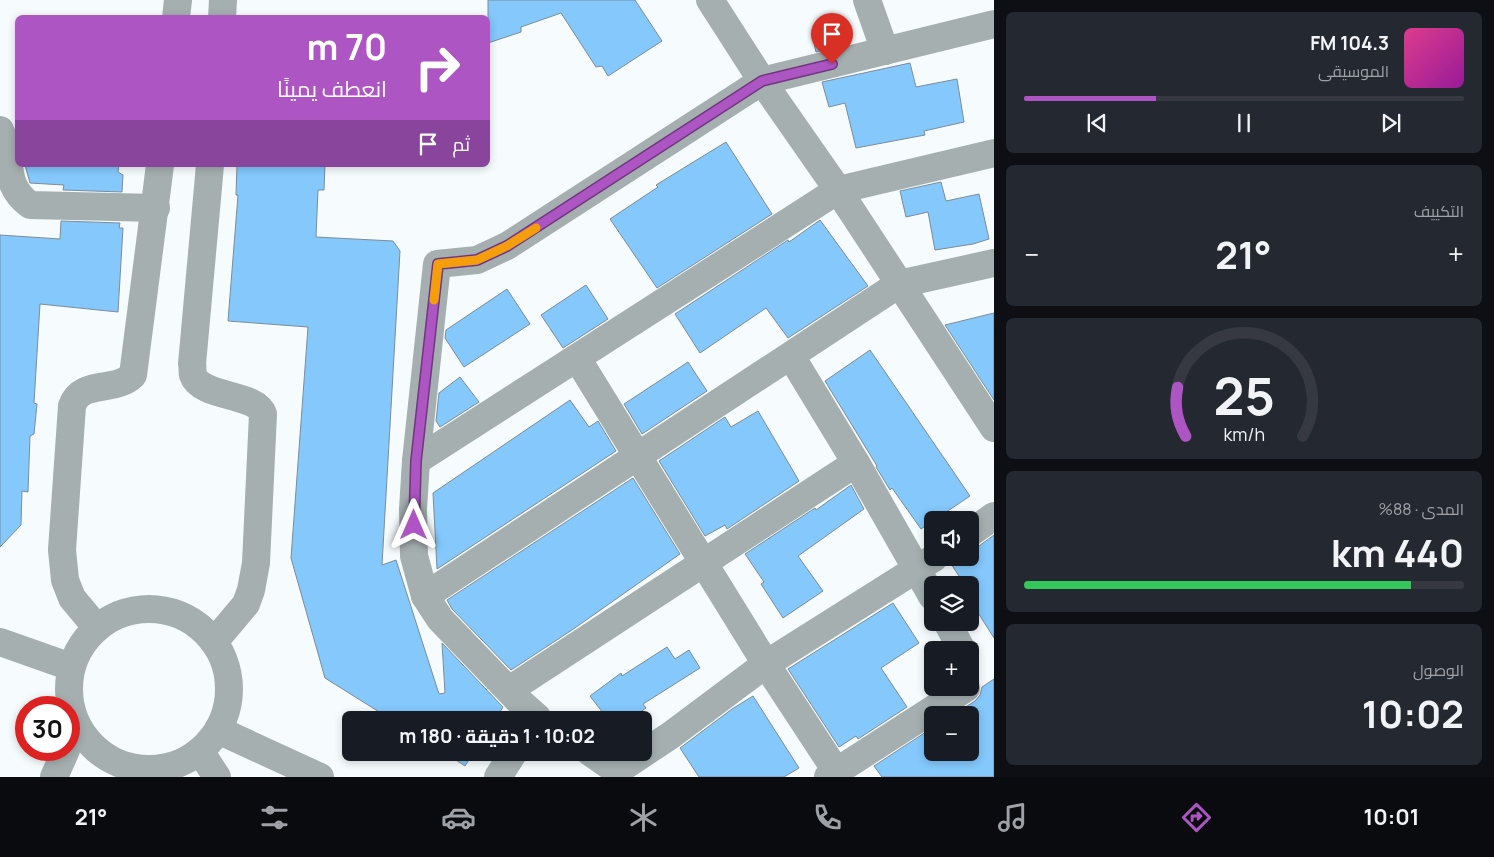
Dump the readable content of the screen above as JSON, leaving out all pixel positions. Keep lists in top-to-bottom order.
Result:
{
  "page": {
    "turn": ["70 m", "انعطف يمينًا"],
    "song": ["104.3 FM", "الموسيقى"],
    "then": "ثم",
    "tile": [
      "التكييف",
      ["المدى · 88%", "440 km"],
      ["الوصول", "10:02"]
    ],
    "heat": ["−", "21°", "+"],
    "map_buttons": ["+", "−"],
    "limit": "30",
    "trip": "10:02 · 1 دقيقة · 180 m",
    "tabs": ["10:01", "21°"],
    "gauge": ["25", "km/h"]
  }
}
